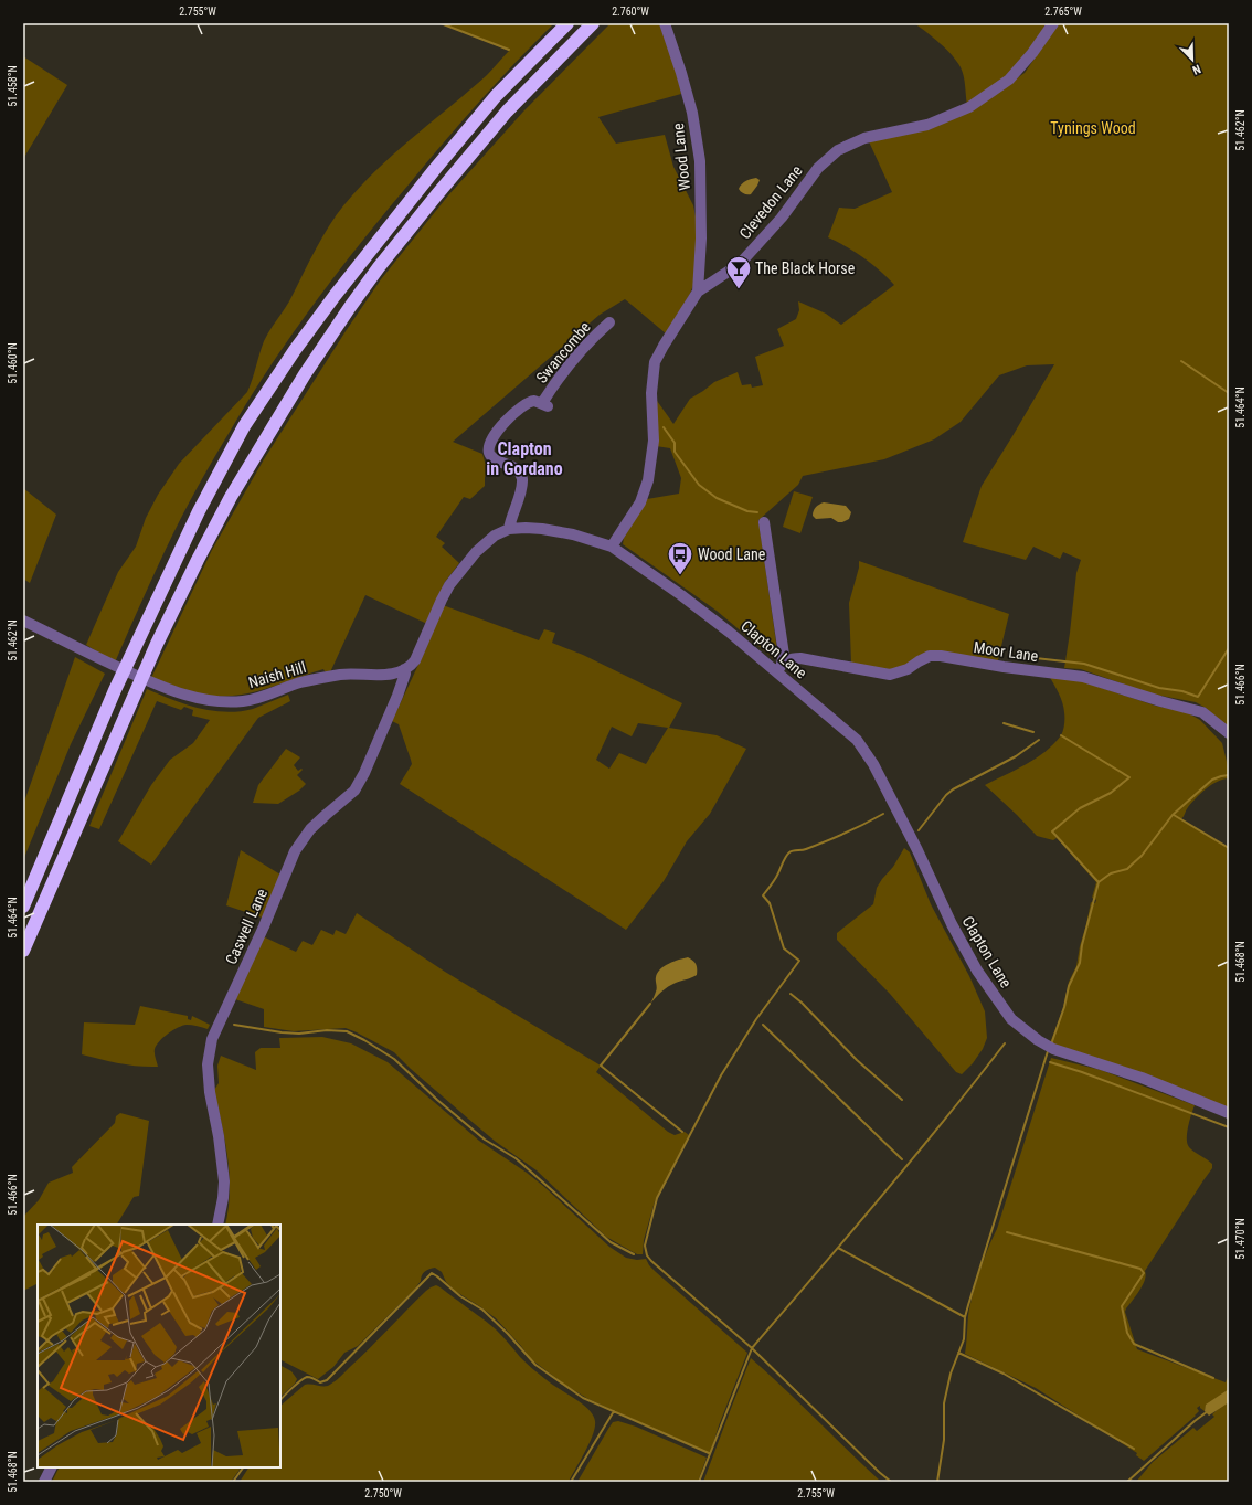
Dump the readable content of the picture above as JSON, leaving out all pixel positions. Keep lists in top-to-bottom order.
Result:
{
  "streets": {
    "street": [
      "Wood Lane",
      "Clevedon Lane",
      "Swancombe",
      "Clapton Lane",
      "Moor Lane",
      "Naish Hill",
      "Caswell Lane"
    ]
  },
  "crossings": [
    ["Wood Lane", "Clevedon Lane"],
    ["Clevedon Lane", "Clapton Lane"],
    ["Swancombe", "Clapton Lane"],
    ["Clapton Lane", "Moor Lane"],
    ["Clapton Lane", "Naish Hill"],
    ["Clapton Lane", "Caswell Lane"],
    ["Naish Hill", "Caswell Lane"]
  ],
  "districts": ["Clapton in Gordano"],
  "parks": ["Tynings Wood"],
  "places": {
    "bar": ["The Black Horse"],
    "bus stop": ["Wood Lane"]
  },
  "north": "bottom right",
  "coordinates": [
    "2.755°W",
    "2.760°W",
    "2.765°W",
    "51.458°N",
    "51.462°N",
    "51.460°N",
    "51.464°N",
    "51.466°N",
    "51.468°N",
    "51.470°N",
    "2.750°W"
  ]
}
